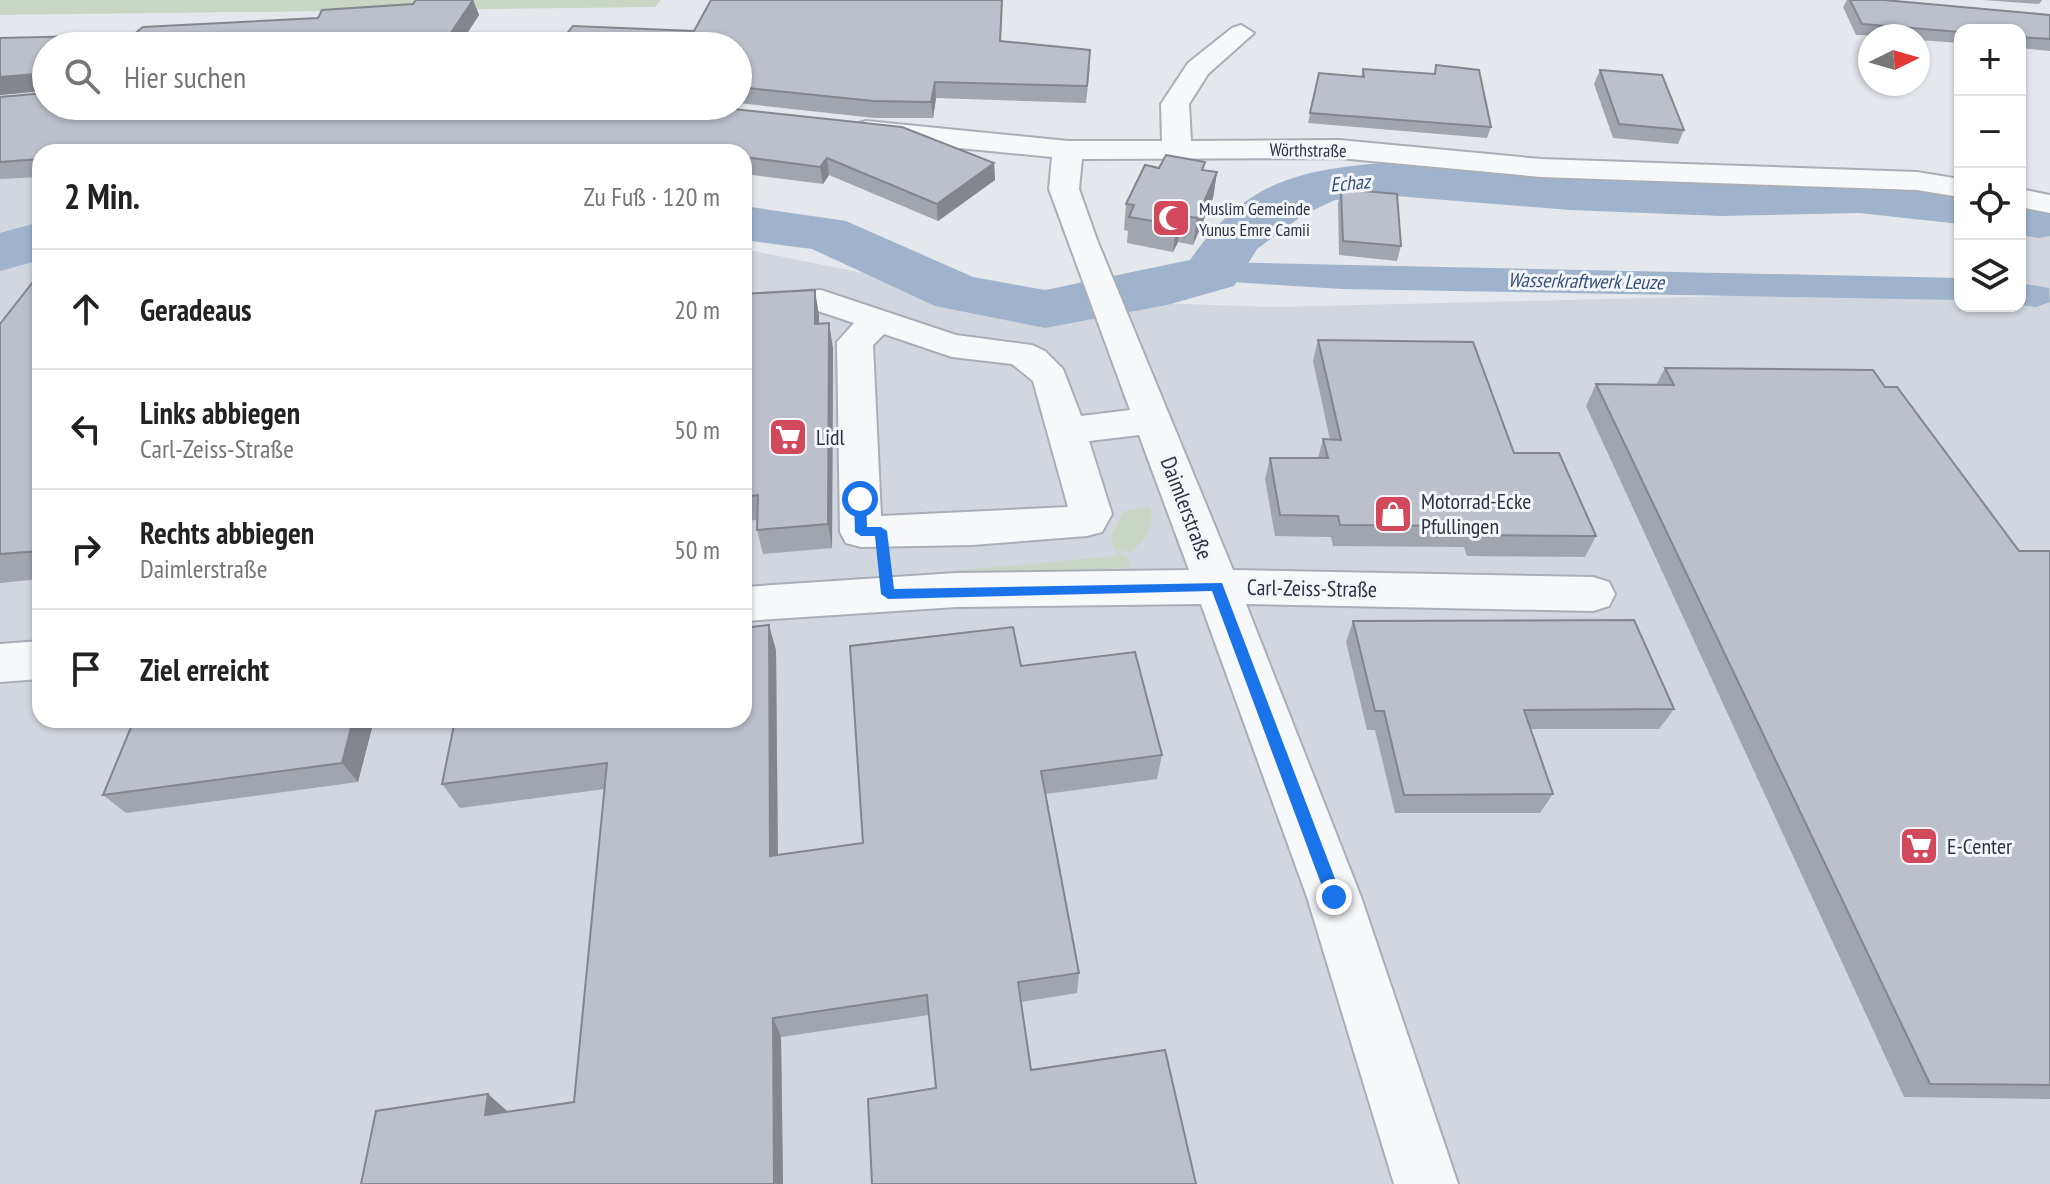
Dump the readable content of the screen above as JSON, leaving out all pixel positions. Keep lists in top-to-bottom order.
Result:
{
  "streets": {
    "street": ["Wörthstraße", "Daimlerstraße", "Carl-Zeiss-Straße"]
  },
  "crossings": [
    ["Wörthstraße", "Daimlerstraße"],
    ["Daimlerstraße", "Carl-Zeiss-Straße"]
  ],
  "water": ["Echaz", "Wasserkraftwerk Leuze"],
  "places": {
    "mosque": ["Muslim Gemeinde Yunus Emre Camii"],
    "supermarket": ["Lidl", "E-Center"],
    "shop": ["Motorrad-Ecke Pfullingen"]
  },
  "north": "right",
  "page": {
    "map_buttons": ["+", "−"],
    "search": "Hier suchen",
    "heading": ["2 Min.", "Zu Fuß · 120 m"],
    "list": [
      ["Geradeaus", "20 m"],
      ["Links abbiegen", "Carl-Zeiss-Straße", "50 m"],
      ["Rechts abbiegen", "Daimlerstraße", "50 m"],
      "Ziel erreicht"
    ]
  }
}
